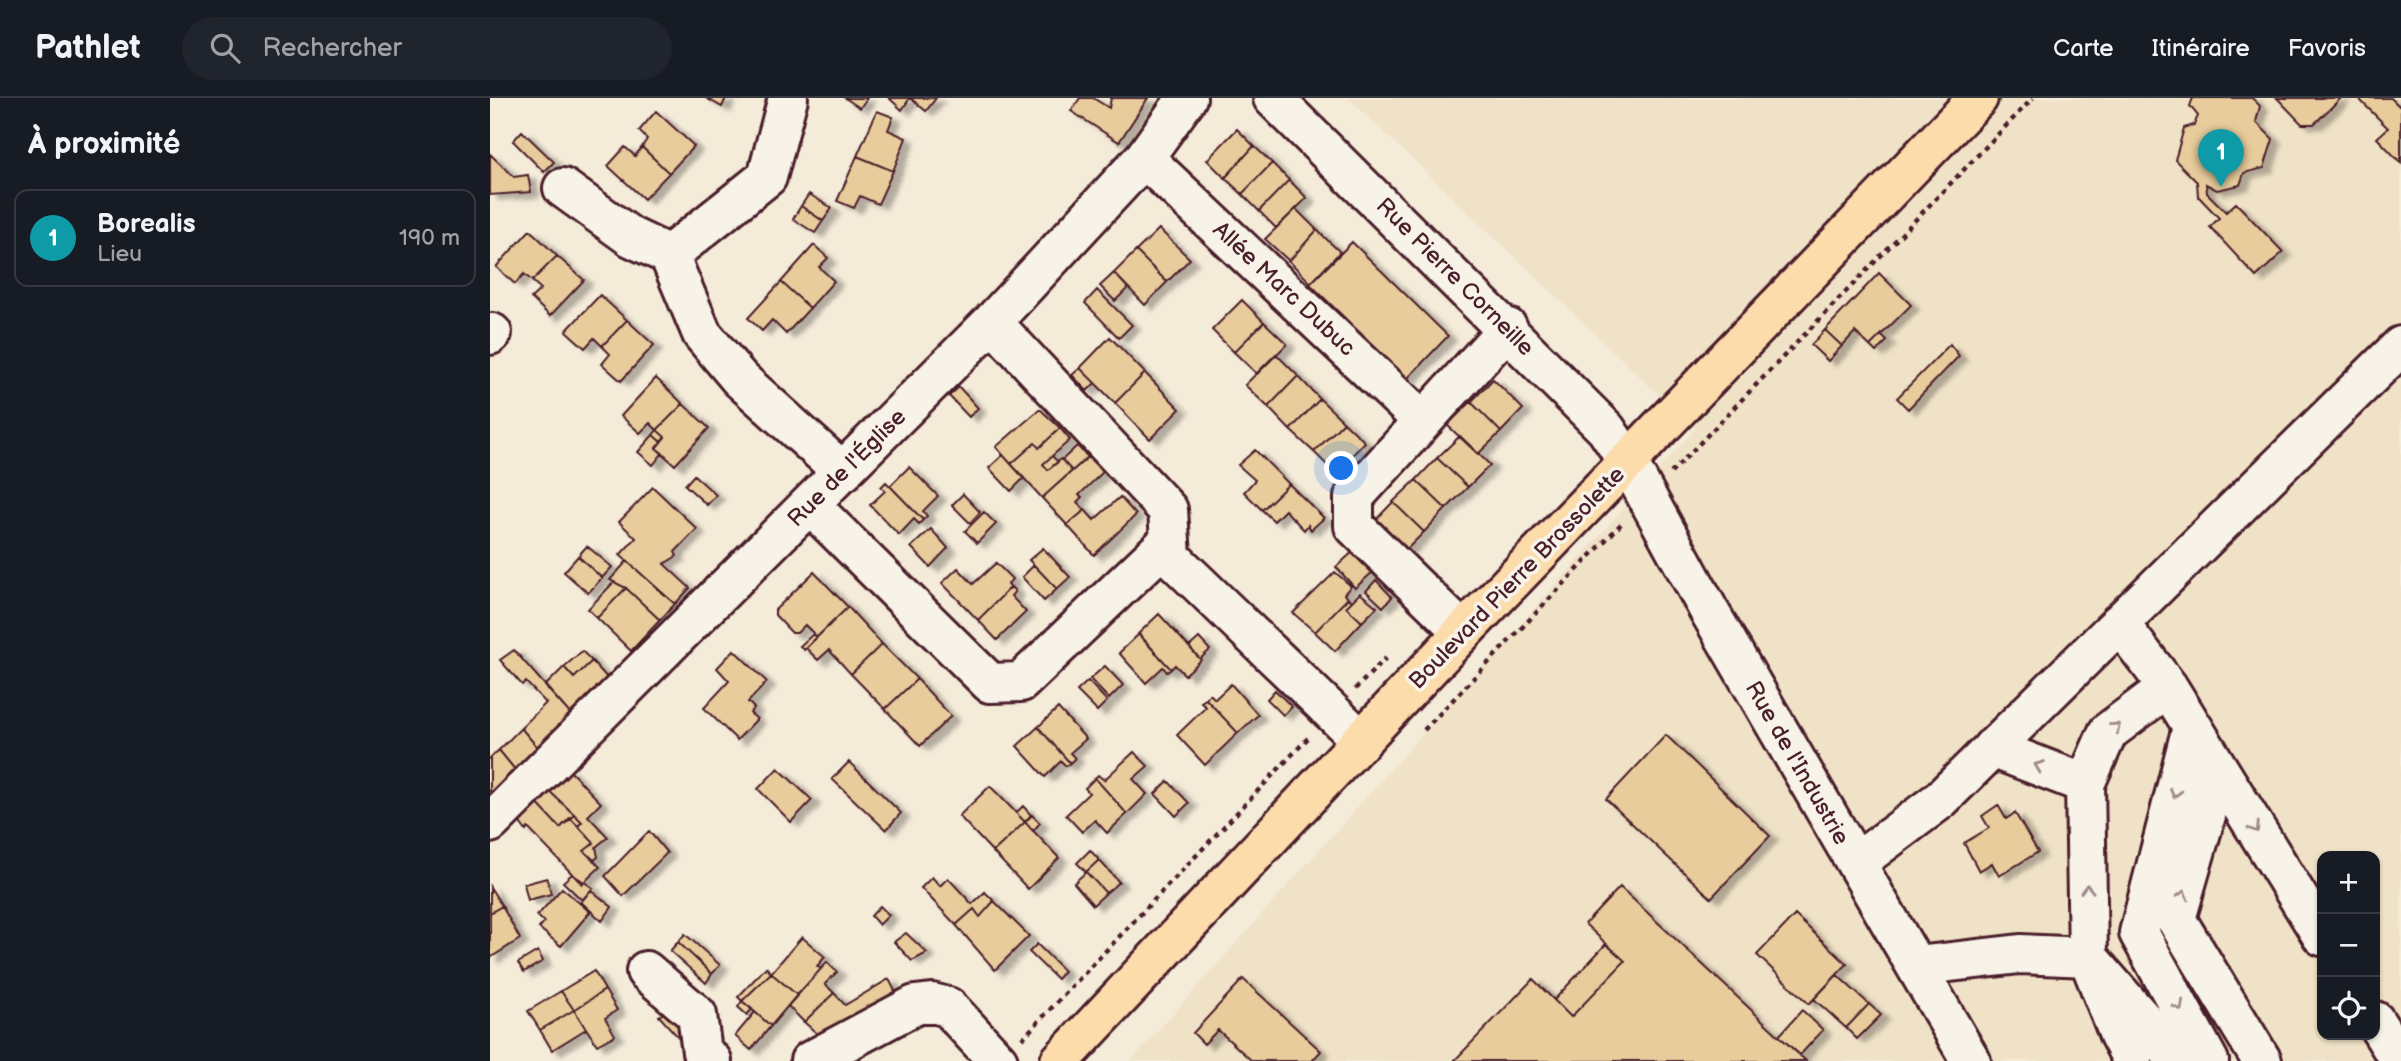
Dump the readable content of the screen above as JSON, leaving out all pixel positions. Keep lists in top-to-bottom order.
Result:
{
  "streets": {
    "main road": ["Boulevard Pierre Brossolette"],
    "street": [
      "Rue Pierre Corneille",
      "Allée Marc Dubuc",
      "Rue de l'Église",
      "Rue de l'Industrie"
    ]
  },
  "crossings": [
    ["Rue Pierre Corneille", "Boulevard Pierre Brossolette"],
    ["Rue Pierre Corneille", "Rue de l'Industrie"],
    ["Allée Marc Dubuc", "Rue de l'Église"],
    ["Boulevard Pierre Brossolette", "Rue de l'Industrie"]
  ],
  "page": {
    "header": "Pathlet",
    "search": "Rechercher",
    "nav": ["Carte", "Itinéraire", "Favoris"],
    "heading": "À proximité",
    "pins": "1",
    "list": [
      {
        "mark": "1",
        "name": "Borealis",
        "note": "Lieu",
        "value": "190 m"
      }
    ],
    "map_buttons": ["+", "−"]
  }
}
